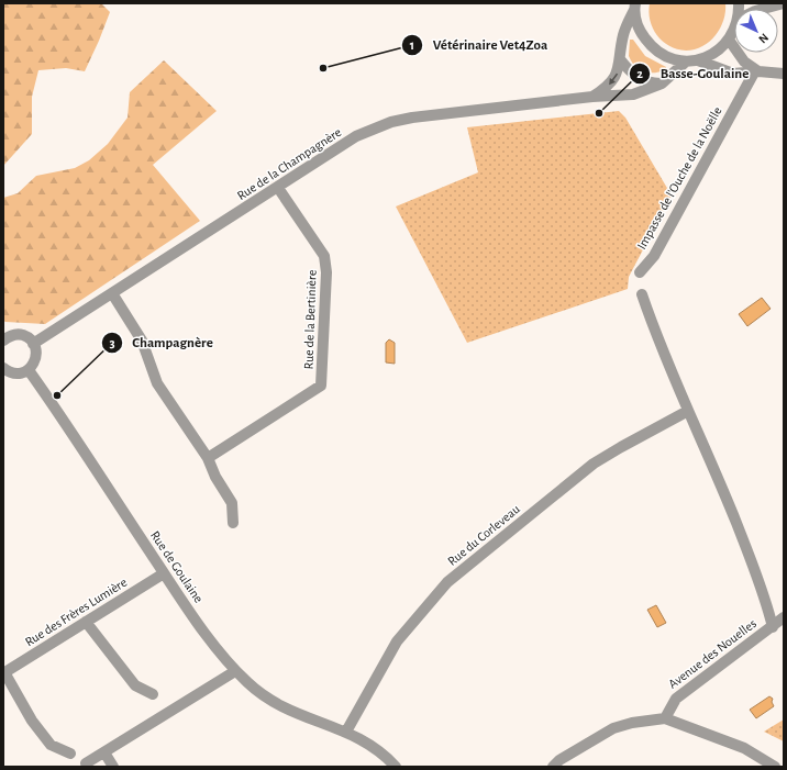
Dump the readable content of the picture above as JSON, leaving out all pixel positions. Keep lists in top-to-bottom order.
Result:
{
  "streets": {
    "street": [
      "Rue de la Champagnère",
      "Impasse de l'Ouche de la Noëlle",
      "Rue de la Bertinière",
      "Rue du Corleveau",
      "Rue de Goulaine",
      "Rue des Frères Lumière",
      "Avenue des Nouelles"
    ]
  },
  "crossings": [
    ["Rue de la Champagnère", "Rue de la Bertinière"],
    ["Rue du Corleveau", "Rue de Goulaine"],
    ["Rue de Goulaine", "Rue des Frères Lumière"]
  ],
  "places": ["Vétérinaire Vet4Zoa", "Basse-Goulaine", "Champagnère"],
  "north": "bottom right"
}
